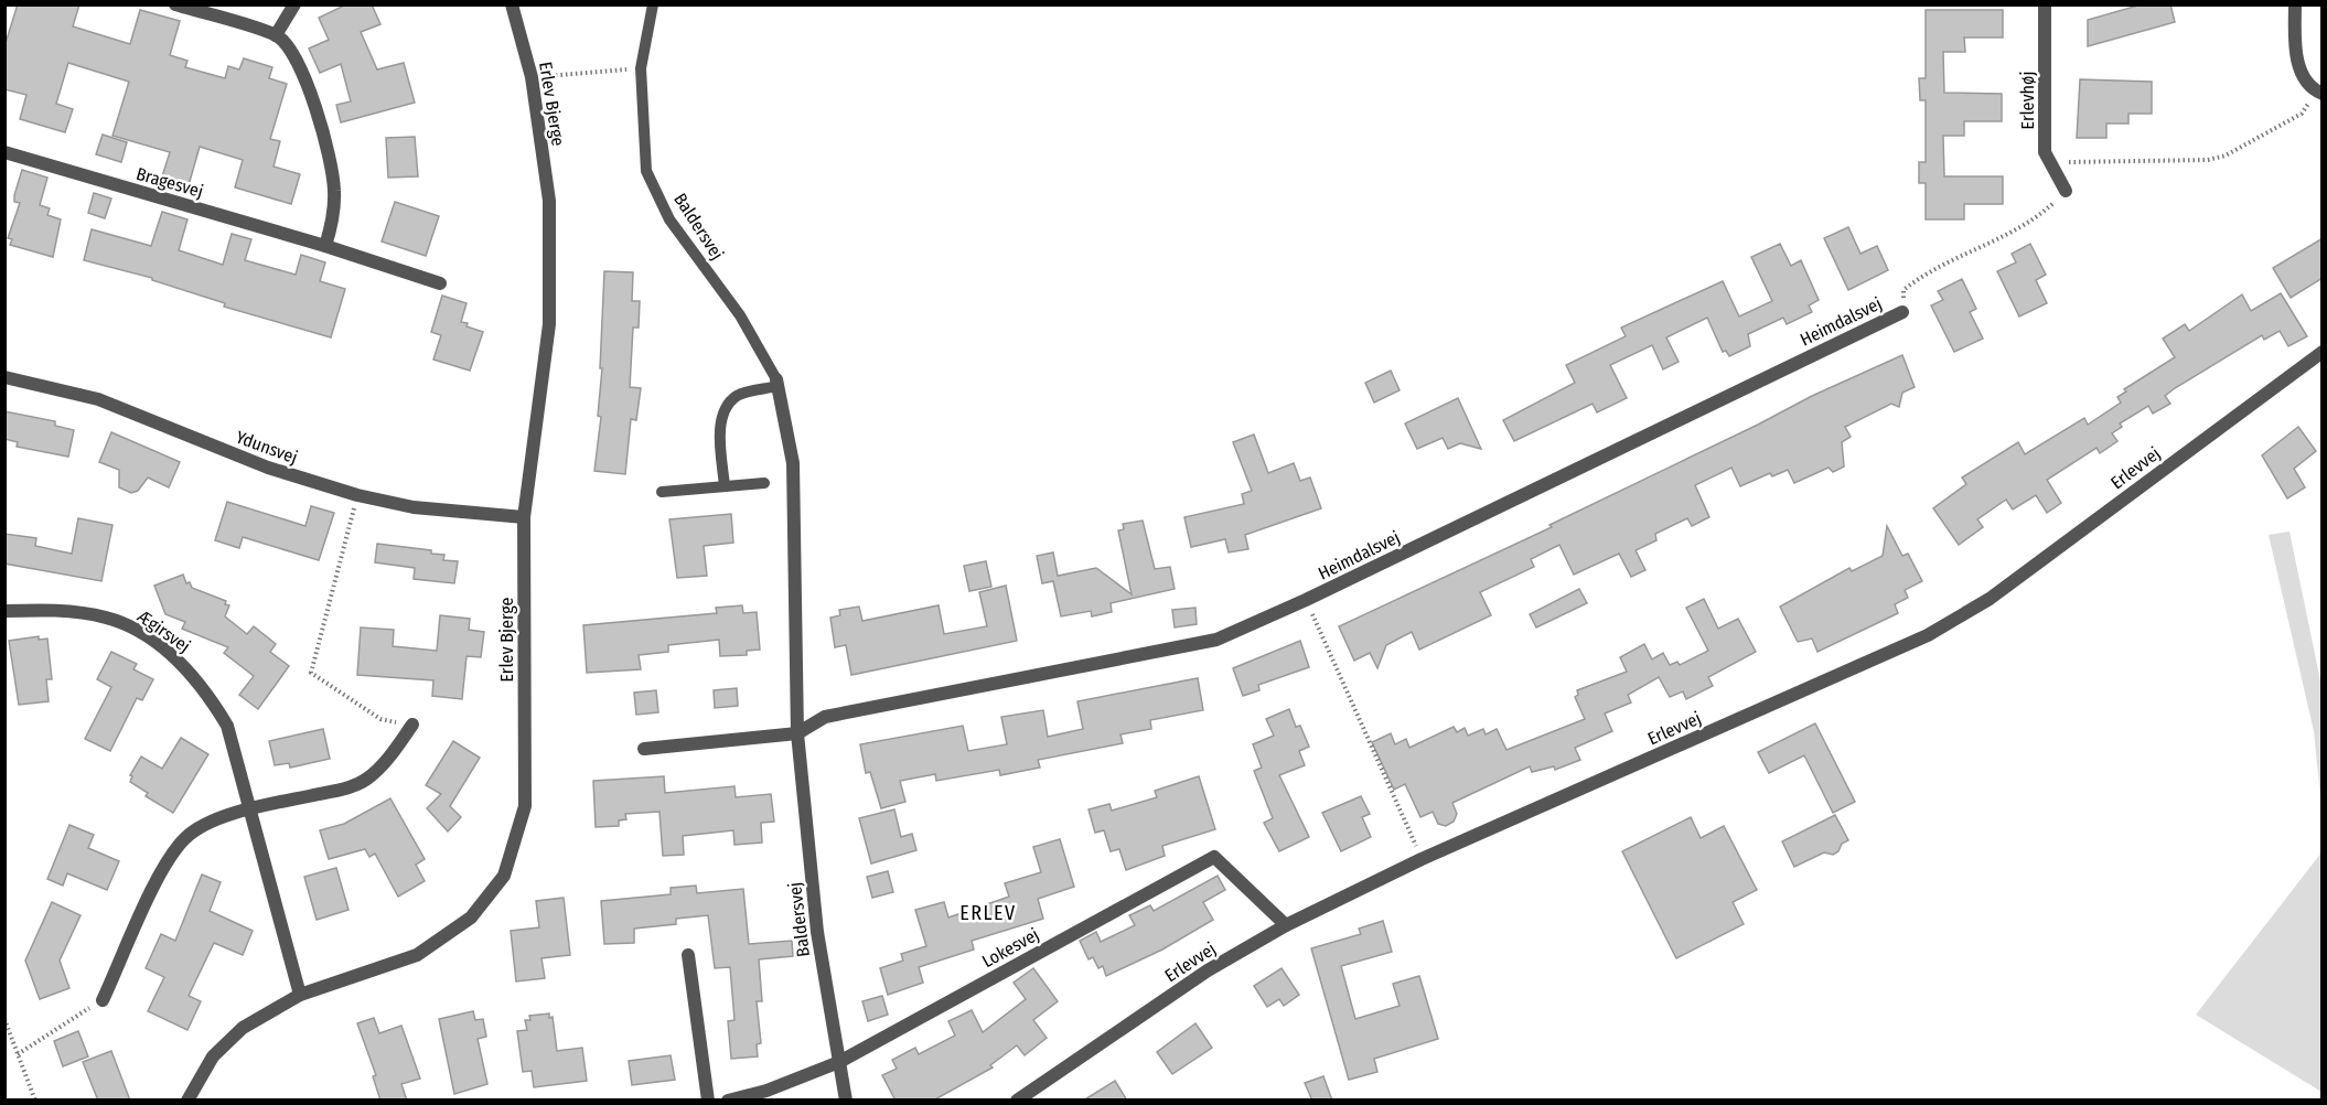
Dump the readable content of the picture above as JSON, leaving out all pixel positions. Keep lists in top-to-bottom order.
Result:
{
  "streets": {
    "street": [
      "Erlevhøj",
      "Erlev Bjerge",
      "Bragesvej",
      "Baldersvej",
      "Heimdalsvej",
      "Ydunsvej",
      "Erlevvej",
      "Ægirsvej",
      "Lokesvej"
    ]
  },
  "crossings": [
    ["Erlev Bjerge", "Ydunsvej"],
    ["Erlev Bjerge", "Ægirsvej"],
    ["Baldersvej", "Heimdalsvej"],
    ["Baldersvej", "Lokesvej"],
    ["Erlevvej", "Lokesvej"]
  ],
  "districts": ["ERLEV"]
}
